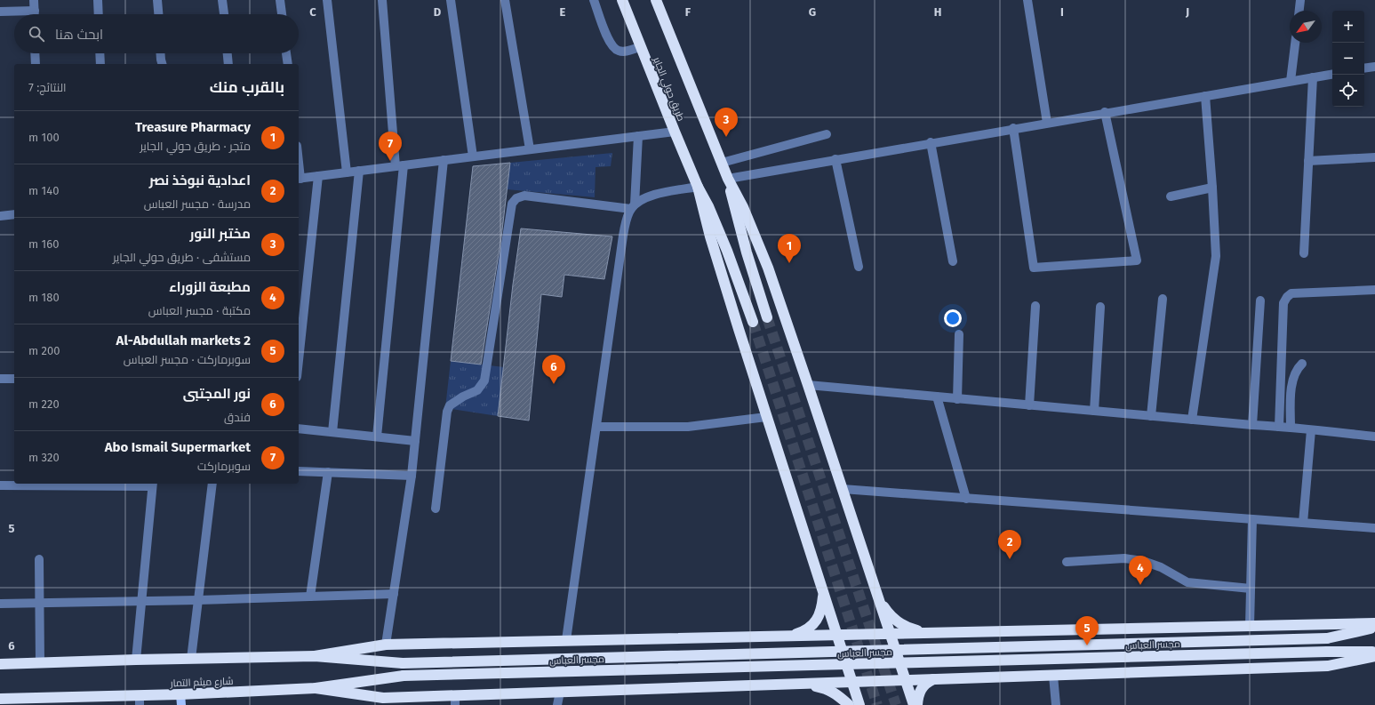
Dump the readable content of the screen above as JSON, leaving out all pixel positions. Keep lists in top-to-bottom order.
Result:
{
  "streets": {
    "highway": ["طريق حولي الجاير", "مجسر العباس", "شارع ميثم التمار"]
  },
  "crossings": [
    ["مجسر العباس", "شارع ميثم التمار"]
  ],
  "north": "bottom left",
  "page": {
    "map_buttons": ["+", "−"],
    "search": "ابحث هنا",
    "heading": ["بالقرب منك", "النتائج: 7"],
    "pins": [
      "3",
      "7",
      "1",
      "6",
      "2",
      "4",
      "5"
    ],
    "list": [
      {
        "mark": "1",
        "name": "Treasure Pharmacy",
        "note": "متجر · طريق حولي الجاير",
        "value": "100 m"
      },
      {
        "mark": "2",
        "name": "اعدادية نبوخذ نصر",
        "note": "مدرسة · مجسر العباس",
        "value": "140 m"
      },
      {
        "mark": "3",
        "name": "مختبر النور",
        "note": "مستشفى · طريق حولي الجاير",
        "value": "160 m"
      },
      {
        "mark": "4",
        "name": "مطبعة الزوراء",
        "note": "مكتبة · مجسر العباس",
        "value": "180 m"
      },
      {
        "mark": "5",
        "name": "Al-Abdullah markets 2",
        "note": "سوبرماركت · مجسر العباس",
        "value": "200 m"
      },
      {
        "mark": "6",
        "name": "نور المجتبى",
        "note": "فندق",
        "value": "220 m"
      },
      {
        "mark": "7",
        "name": "Abo Ismail Supermarket",
        "note": "سوبرماركت",
        "value": "320 m"
      }
    ]
  },
  "grid": {
    "columns": [
      "C",
      "D",
      "E",
      "F",
      "G",
      "H",
      "I",
      "J"
    ],
    "rows": ["5", "6"]
  }
}
